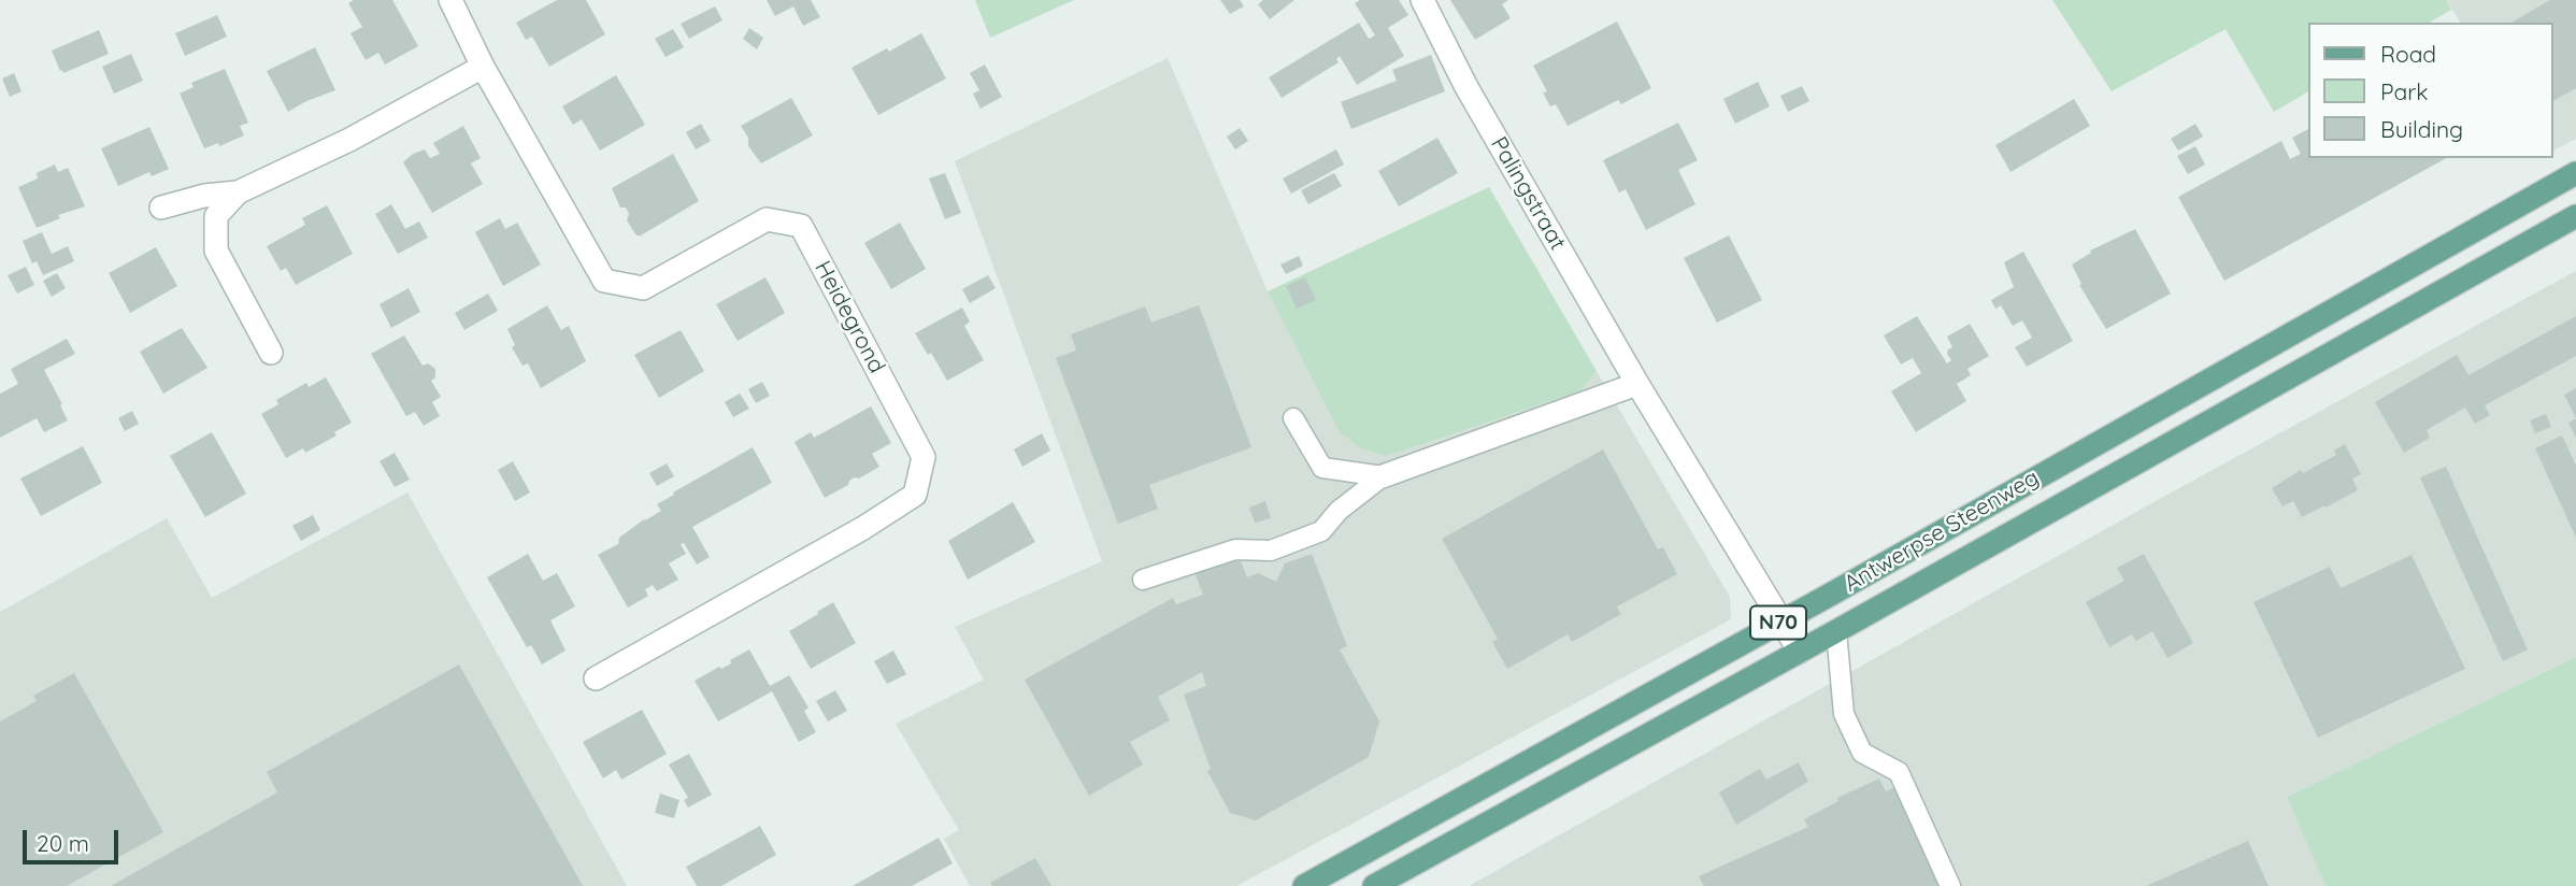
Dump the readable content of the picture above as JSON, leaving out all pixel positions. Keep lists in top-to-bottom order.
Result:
{
  "streets": {
    "main road": ["Antwerpse Steenweg", "N70"],
    "street": ["Palingstraat", "Heidegrond"]
  },
  "crossings": [
    ["Palingstraat", "Antwerpse Steenweg"]
  ],
  "legend": ["Road", "Park", "Building"],
  "scale_bar": "20 m"
}
